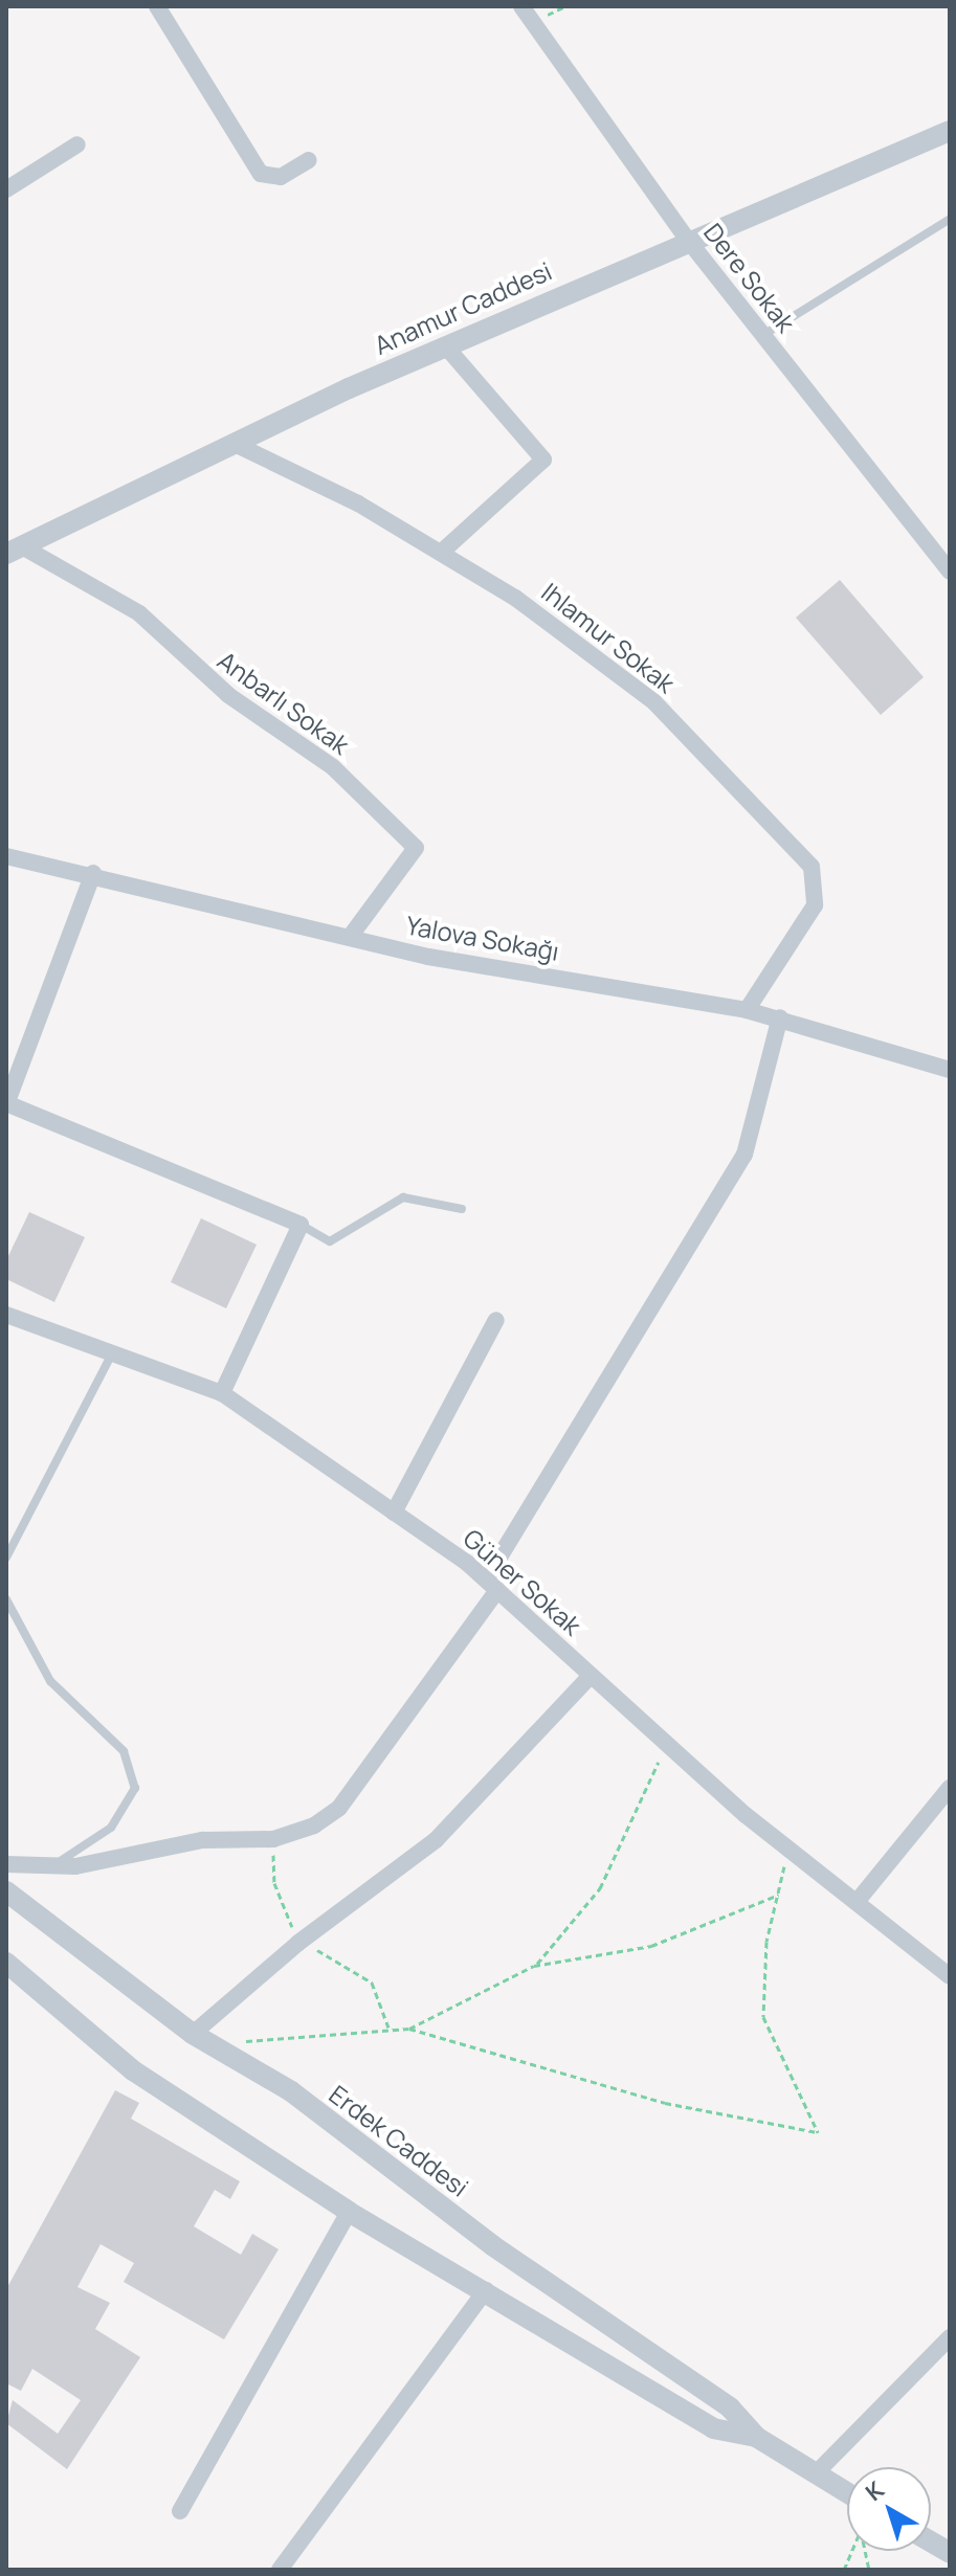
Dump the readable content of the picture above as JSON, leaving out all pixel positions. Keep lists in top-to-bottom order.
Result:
{
  "streets": {
    "street": [
      "Dere Sokak",
      "Anamur Caddesi",
      "Ihlamur Sokak",
      "Anbarlı Sokak",
      "Yalova Sokağı",
      "Güner Sokak",
      "Erdek Caddesi"
    ]
  },
  "crossings": [
    ["Dere Sokak", "Anamur Caddesi"],
    ["Anamur Caddesi", "Ihlamur Sokak"],
    ["Anamur Caddesi", "Anbarlı Sokak"],
    ["Ihlamur Sokak", "Yalova Sokağı"],
    ["Anbarlı Sokak", "Yalova Sokağı"]
  ],
  "north": "top left"
}
